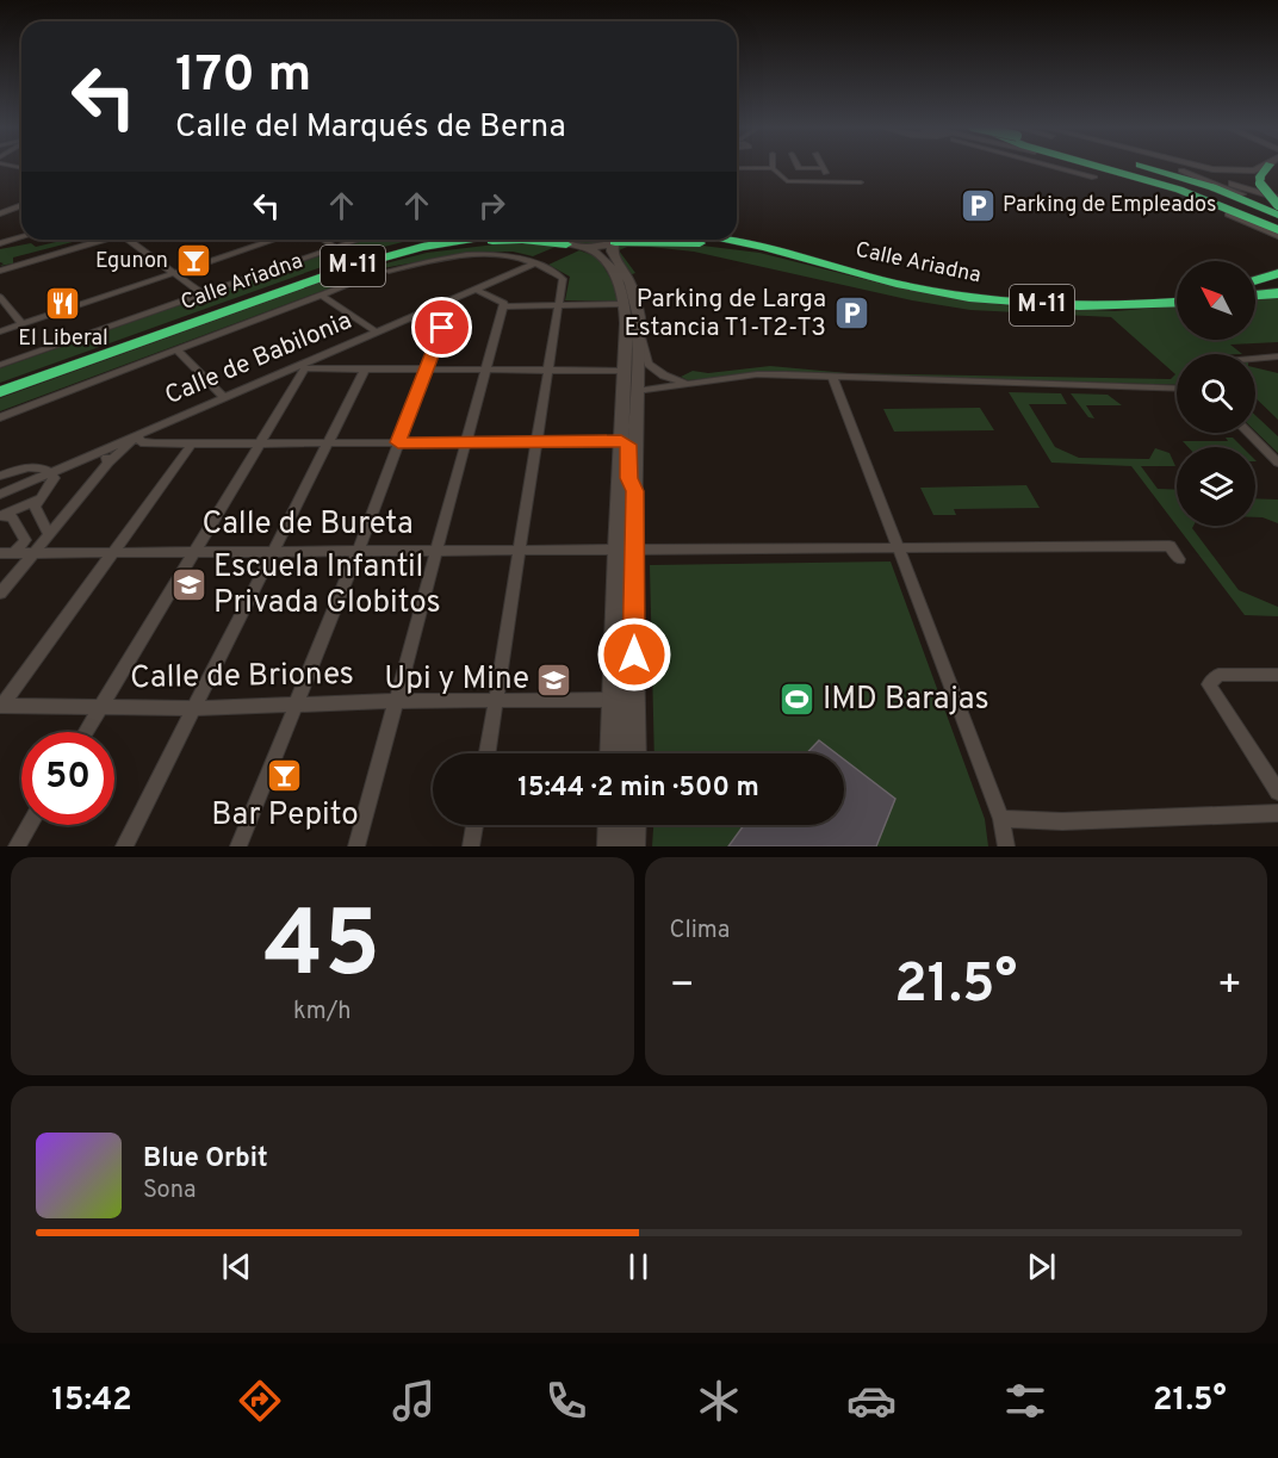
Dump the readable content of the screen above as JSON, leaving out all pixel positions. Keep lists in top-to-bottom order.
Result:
{
  "streets": {
    "highway": ["Calle Ariadna", "M-11"],
    "street": ["Calle de Babilonia", "Calle de Bureta", "Calle de Briones"]
  },
  "places": {
    "parking": ["Parking de Empleados", "Parking de Larga Estancia T1-T2-T3"],
    "bar": ["Egunon", "Bar Pepito"],
    "restaurant": ["El Liberal"],
    "school or university": ["Escuela Infantil Privada Globitos", "Upi y Mine"],
    "sports": ["IMD Barajas"]
  },
  "north": "top left",
  "page": {
    "turn": ["170 m", "Calle del Marqués de Berna"],
    "limit": "50",
    "trip": "15:44 · 2 min · 500 m",
    "tile": [
      ["45", "km/h"],
      "Clima"
    ],
    "heat": ["−", "21.5°", "+"],
    "song": ["Blue Orbit", "Sona"],
    "tabs": ["15:42", "21.5°"]
  }
}
